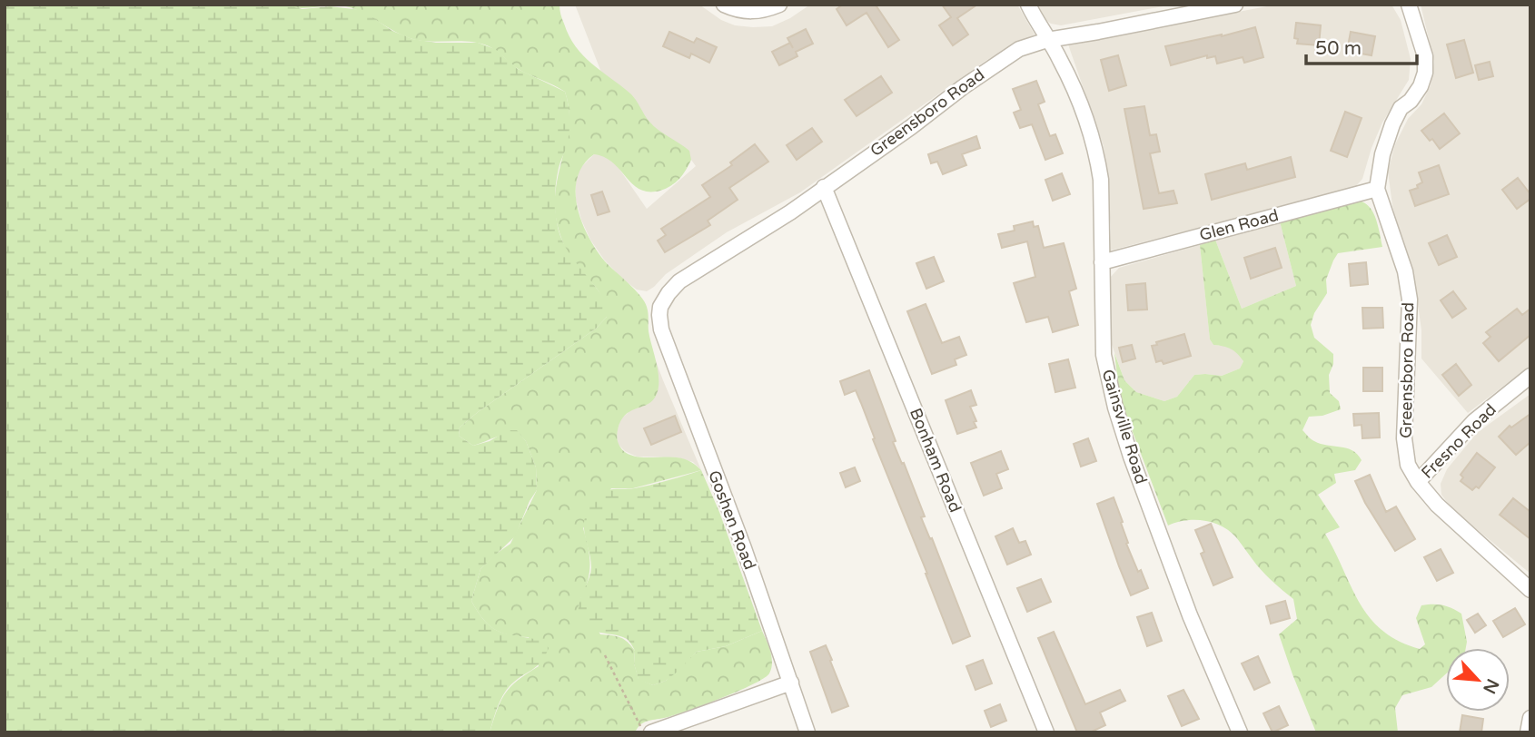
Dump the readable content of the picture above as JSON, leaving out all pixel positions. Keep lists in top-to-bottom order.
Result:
{
  "streets": {
    "street": [
      "Greensboro Road",
      "Glen Road",
      "Gainsville Road",
      "Fresno Road",
      "Bonham Road",
      "Goshen Road"
    ]
  },
  "crossings": [
    ["Greensboro Road", "Glen Road"],
    ["Greensboro Road", "Gainsville Road"],
    ["Greensboro Road", "Fresno Road"],
    ["Greensboro Road", "Bonham Road"],
    ["Greensboro Road", "Goshen Road"],
    ["Glen Road", "Gainsville Road"]
  ],
  "scale_bar": "50 m",
  "north": "bottom right"
}
